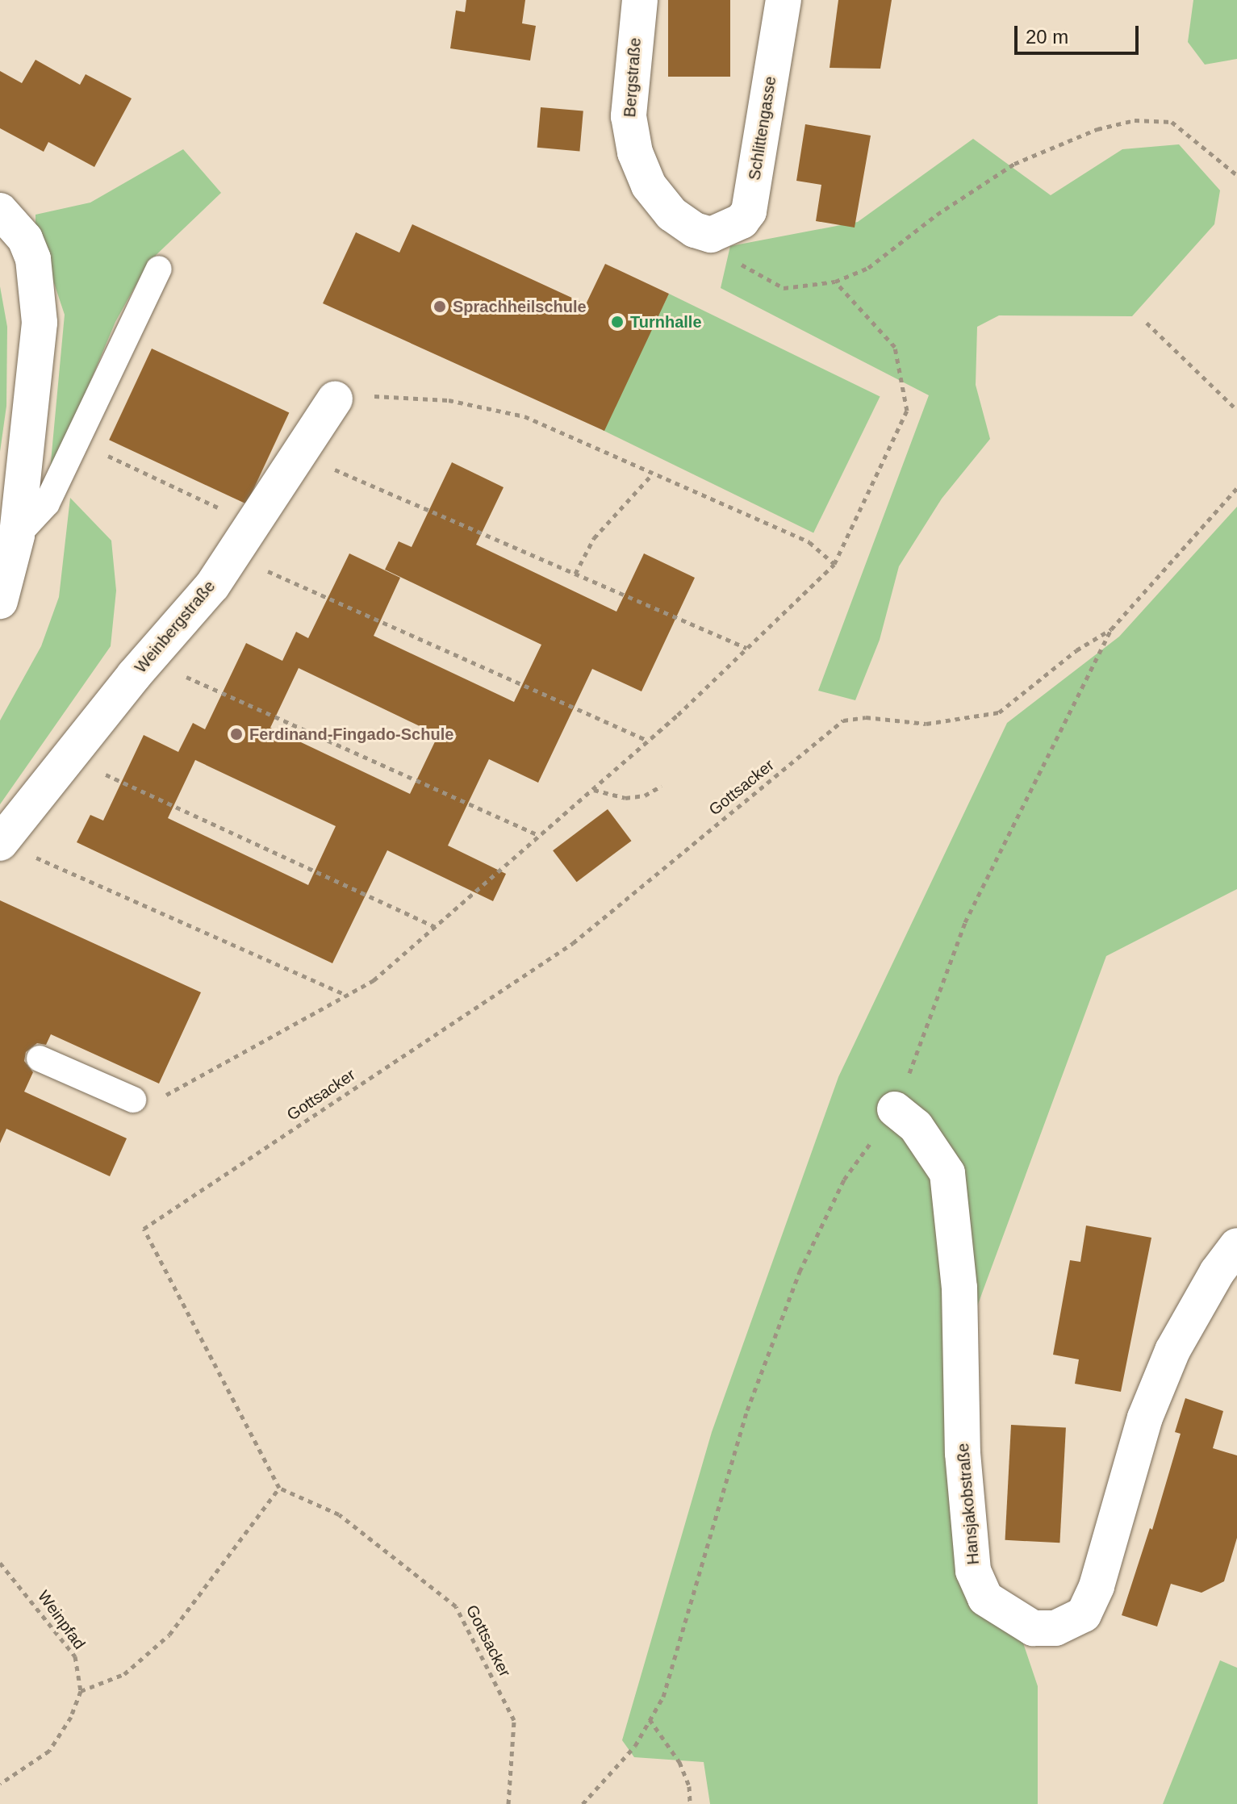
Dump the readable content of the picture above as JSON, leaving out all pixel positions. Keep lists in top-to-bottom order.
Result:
{
  "streets": {
    "street": [
      "Bergstraße",
      "Schlittengasse",
      "Weinbergstraße",
      "Hansjakobstraße"
    ],
    "path": ["Gottsacker", "Weinpfad"]
  },
  "crossings": [
    ["Bergstraße", "Schlittengasse"]
  ],
  "places": ["Sprachheilschule", "Turnhalle", "Ferdinand-Fingado-Schule"],
  "scale_bar": "20 m"
}
